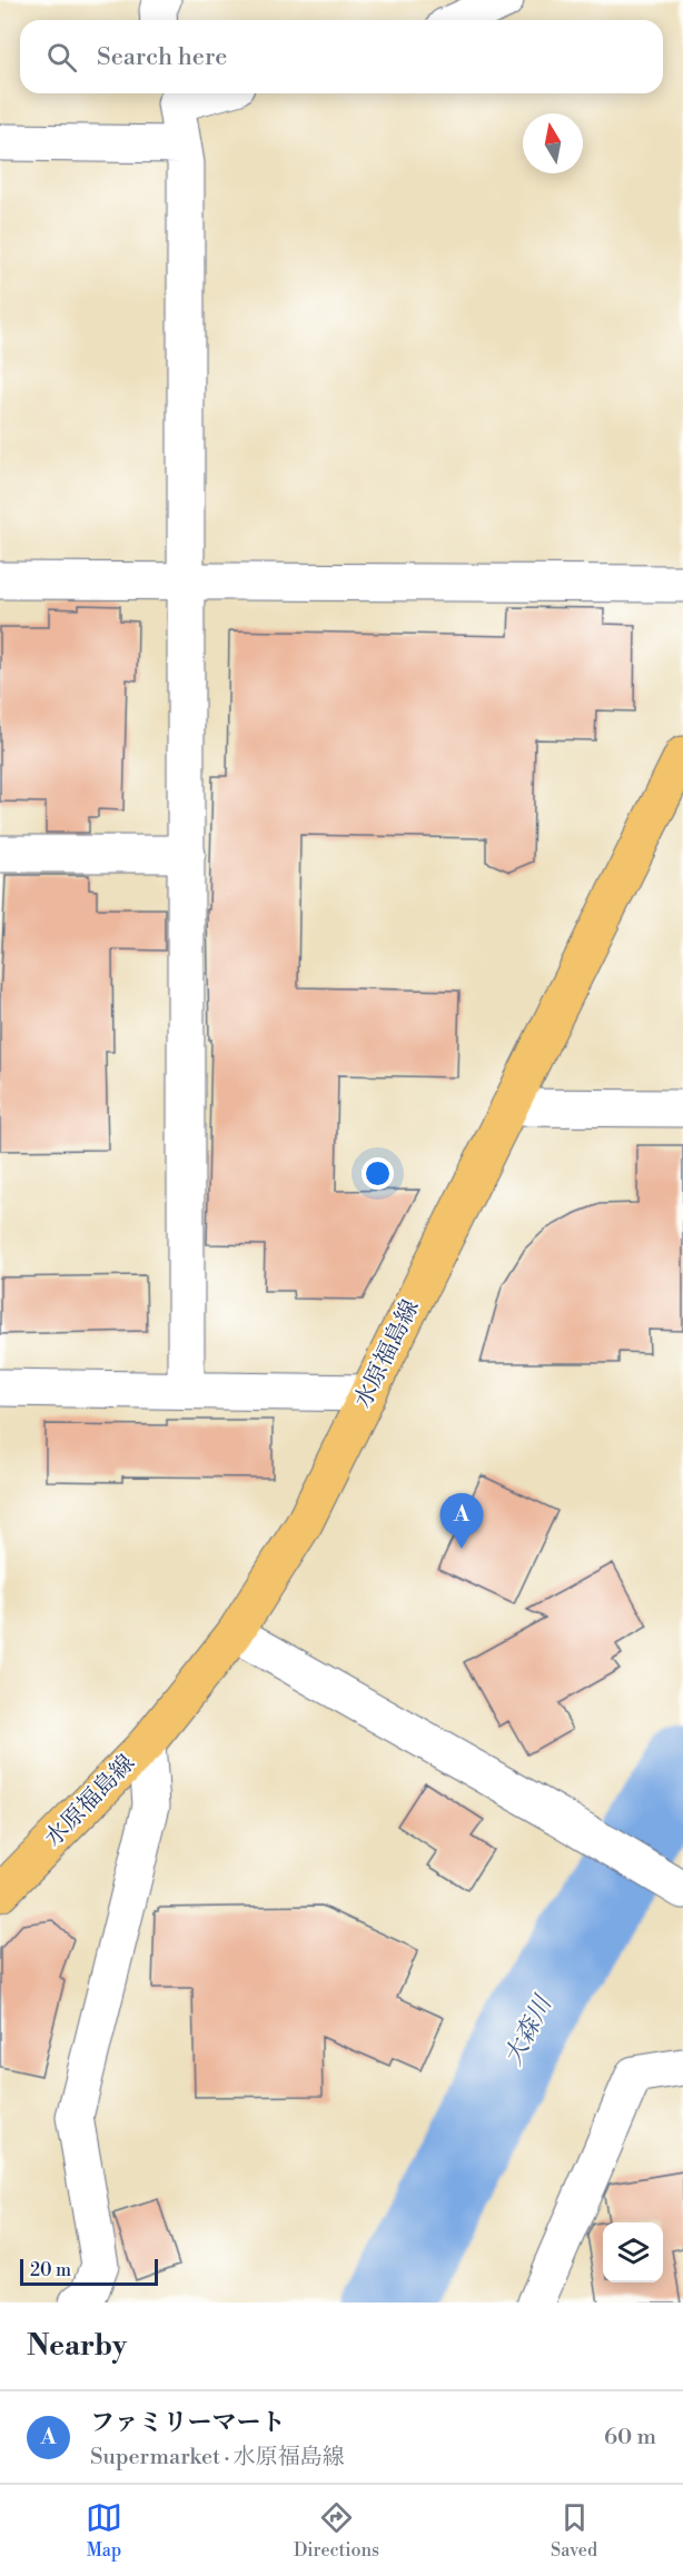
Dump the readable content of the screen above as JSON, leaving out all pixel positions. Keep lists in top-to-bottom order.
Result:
{
  "streets": {
    "main road": ["水原福島線"]
  },
  "water": ["大森川"],
  "scale_bar": "20 m",
  "north": "top",
  "page": {
    "search": "Search here",
    "pins": "A",
    "scale": "20 m",
    "heading": "Nearby",
    "list": [
      {
        "mark": "A",
        "name": "ファミリーマート",
        "note": "Supermarket · 水原福島線",
        "value": "60 m"
      }
    ],
    "nav": ["Map", "Directions", "Saved"]
  }
}
